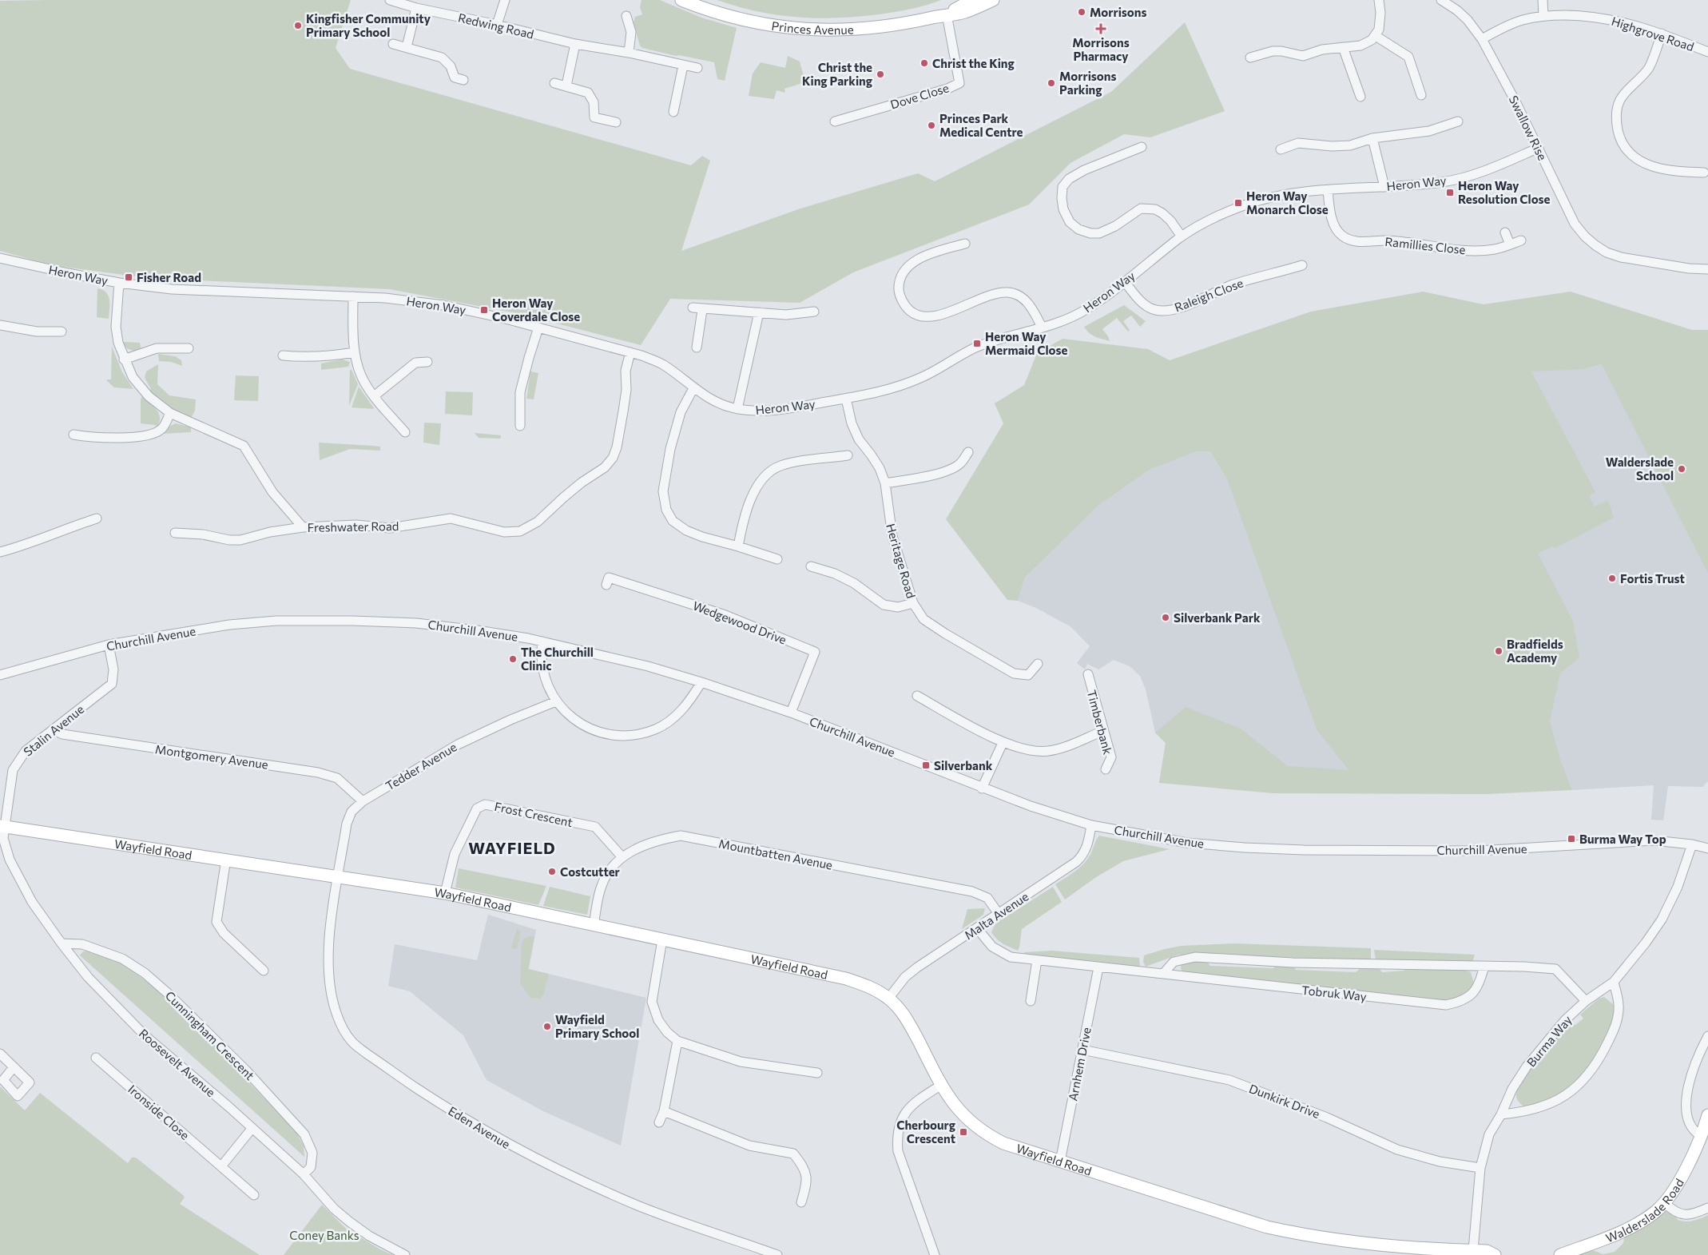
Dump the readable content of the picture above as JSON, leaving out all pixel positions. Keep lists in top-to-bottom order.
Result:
{
  "streets": {
    "street": [
      "Redwing Road",
      "Princes Avenue",
      "Highgrove Road",
      "Dove Close",
      "Swallow Rise",
      "Heron Way",
      "Ramillies Close",
      "Raleigh Close",
      "Freshwater Road",
      "Heritage Road",
      "Wedgewood Drive",
      "Churchill Avenue",
      "Timberbank",
      "Stalin Avenue",
      "Montgomery Avenue",
      "Tedder Avenue",
      "Frost Crescent",
      "Wayfield Road",
      "Mountbatten Avenue",
      "Malta Avenue",
      "Tobruk Way",
      "Cunningham Crescent",
      "Burma Way",
      "Roosevelt Avenue",
      "Arnhem Drive",
      "Dunkirk Drive",
      "Ironside Close",
      "Eden Avenue",
      "Walderslade Road"
    ]
  },
  "crossings": [
    ["Princes Avenue", "Dove Close"],
    ["Highgrove Road", "Swallow Rise"],
    ["Swallow Rise", "Heron Way"],
    ["Heron Way", "Ramillies Close"],
    ["Heron Way", "Raleigh Close"],
    ["Heron Way", "Freshwater Road"],
    ["Heron Way", "Heritage Road"],
    ["Wedgewood Drive", "Churchill Avenue"],
    ["Churchill Avenue", "Stalin Avenue"],
    ["Churchill Avenue", "Malta Avenue"],
    ["Churchill Avenue", "Burma Way"],
    ["Stalin Avenue", "Montgomery Avenue"],
    ["Stalin Avenue", "Wayfield Road"],
    ["Stalin Avenue", "Roosevelt Avenue"],
    ["Montgomery Avenue", "Tedder Avenue"],
    ["Tedder Avenue", "Wayfield Road"],
    ["Tedder Avenue", "Eden Avenue"],
    ["Frost Crescent", "Wayfield Road"],
    ["Frost Crescent", "Mountbatten Avenue"],
    ["Wayfield Road", "Mountbatten Avenue"],
    ["Wayfield Road", "Malta Avenue"],
    ["Wayfield Road", "Burma Way"],
    ["Wayfield Road", "Roosevelt Avenue"],
    ["Wayfield Road", "Arnhem Drive"],
    ["Wayfield Road", "Eden Avenue"],
    ["Mountbatten Avenue", "Malta Avenue"],
    ["Malta Avenue", "Tobruk Way"],
    ["Tobruk Way", "Arnhem Drive"],
    ["Cunningham Crescent", "Roosevelt Avenue"],
    ["Burma Way", "Dunkirk Drive"],
    ["Arnhem Drive", "Dunkirk Drive"]
  ],
  "districts": ["WAYFIELD"],
  "parks": ["Coney Banks"],
  "places": {
    "other": [
      "Morrisons",
      "Kingfisher Community Primary School",
      "Christ the King",
      "Christ the King Parking",
      "Morrisons Parking",
      "Princes Park Medical Centre",
      "Walderslade School",
      "Fortis Trust",
      "Silverbank Park",
      "Bradfields Academy",
      "The Churchill Clinic",
      "Costcutter",
      "Wayfield Primary School"
    ],
    "health": ["Morrisons Pharmacy"],
    "transit": [
      "Heron Way Resolution Close",
      "Heron Way Monarch Close",
      "Fisher Road",
      "Heron Way Coverdale Close",
      "Heron Way Mermaid Close",
      "Silverbank",
      "Burma Way Top",
      "Cherbourg Crescent"
    ]
  }
}
